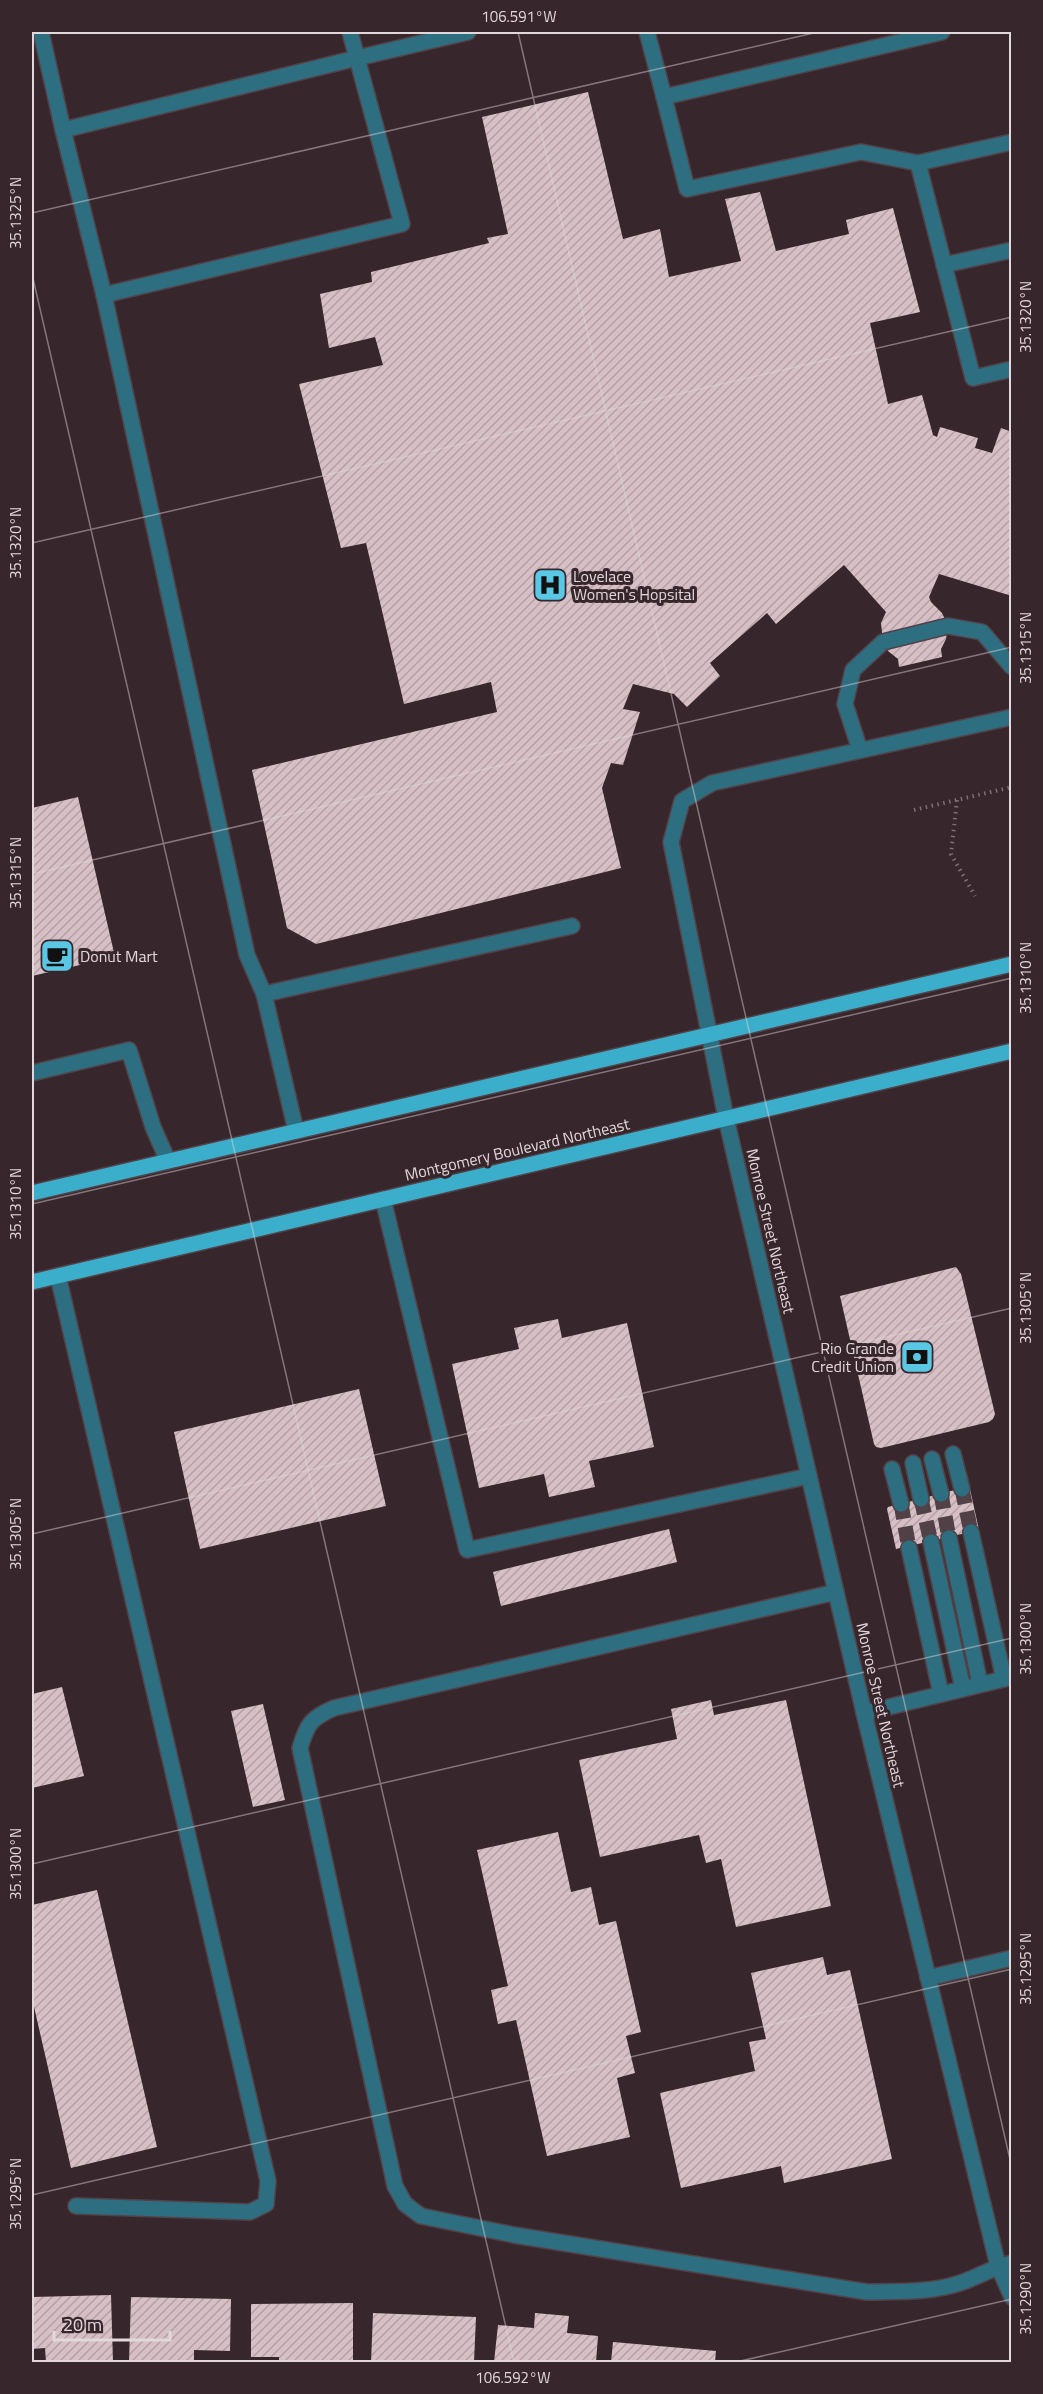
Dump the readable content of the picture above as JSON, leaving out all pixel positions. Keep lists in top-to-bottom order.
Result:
{
  "streets": {
    "main road": ["Montgomery Boulevard Northeast"],
    "street": ["Monroe Street Northeast"]
  },
  "crossings": [
    ["Montgomery Boulevard Northeast", "Monroe Street Northeast"]
  ],
  "places": {
    "hospital": ["Lovelace Women's Hopsital"],
    "cafe": ["Donut Mart"],
    "bank": ["Rio Grande Credit Union"]
  },
  "scale_bar": "20 m",
  "coordinates": [
    "106.591°W",
    "35.1325°N",
    "35.1320°N",
    "35.1315°N",
    "35.1310°N",
    "35.1305°N",
    "35.1300°N",
    "35.1295°N",
    "35.1290°N",
    "106.592°W"
  ]
}
